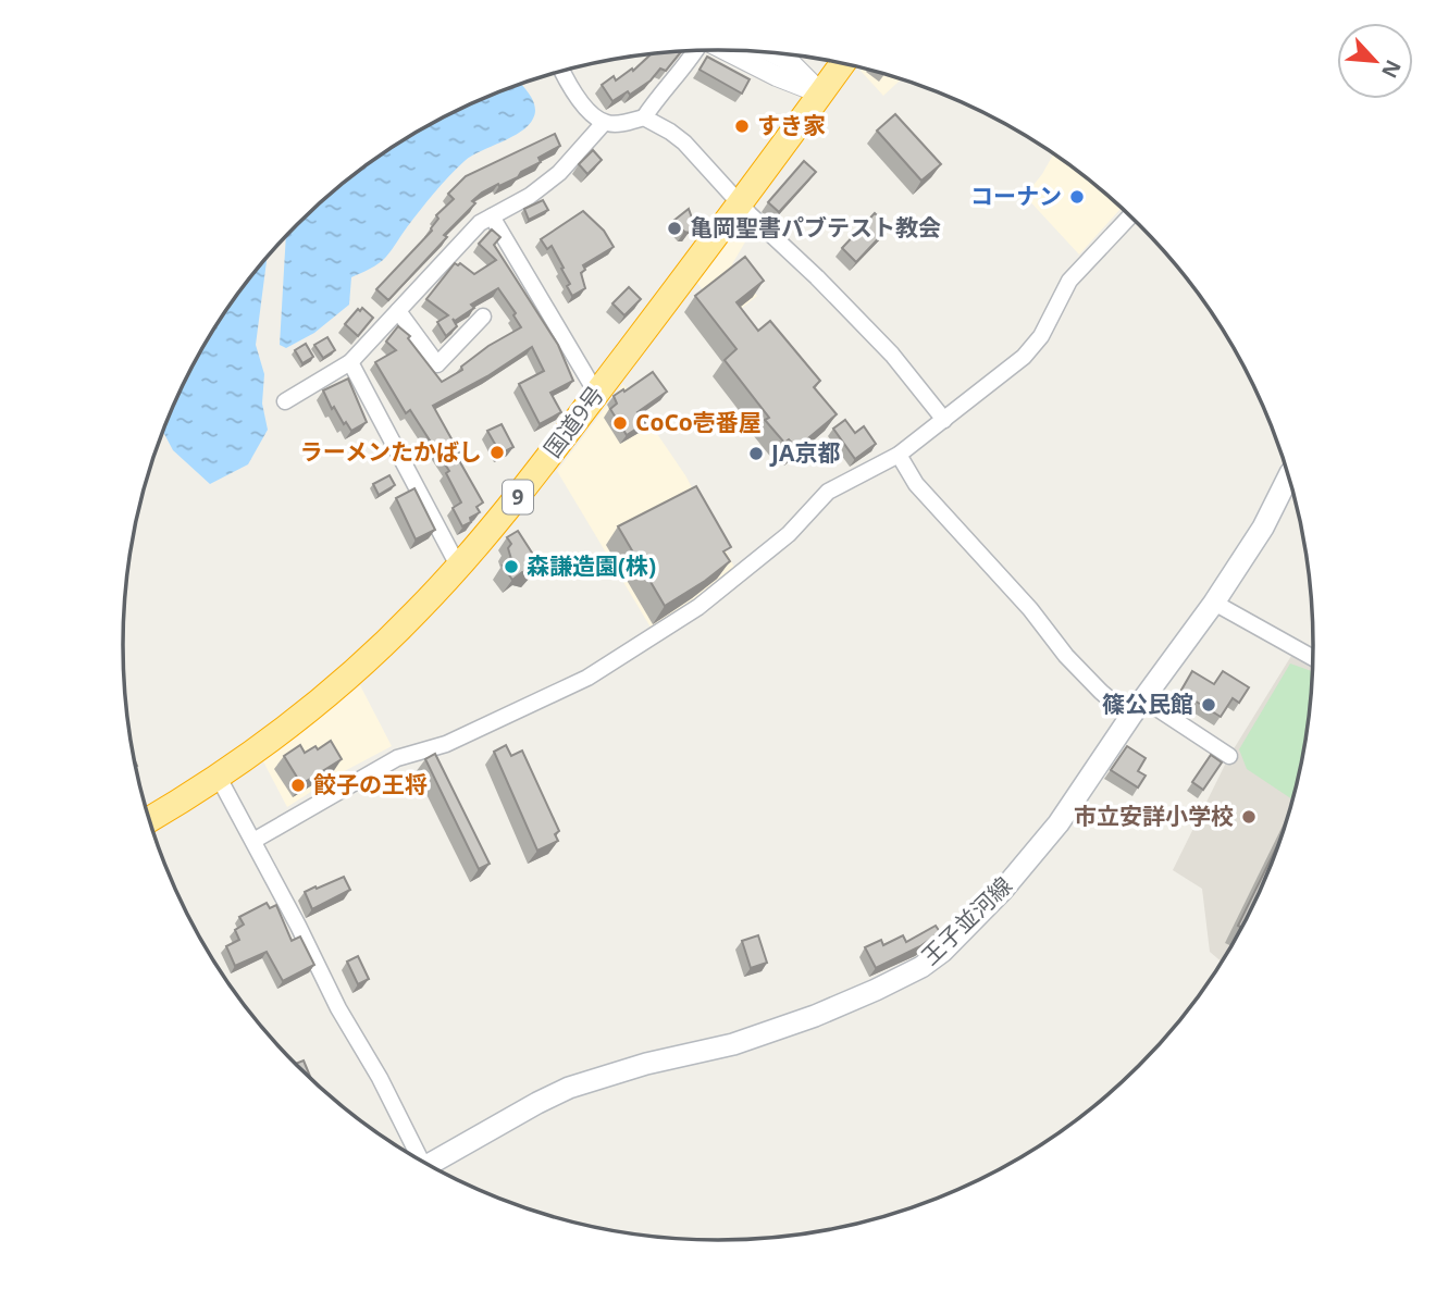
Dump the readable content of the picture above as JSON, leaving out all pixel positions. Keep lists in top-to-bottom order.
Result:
{
  "streets": {
    "highway": ["国道9号", "9"],
    "main road": ["王子並河線"]
  },
  "places": [
    "すき家",
    "コーナン",
    "亀岡聖書パブテスト教会",
    "CoCo壱番屋",
    "ラーメンたかばし",
    "JA京都",
    "森謙造園(株)",
    "篠公民館",
    "餃子の王将",
    "市立安詳小学校"
  ],
  "north": "bottom right"
}
